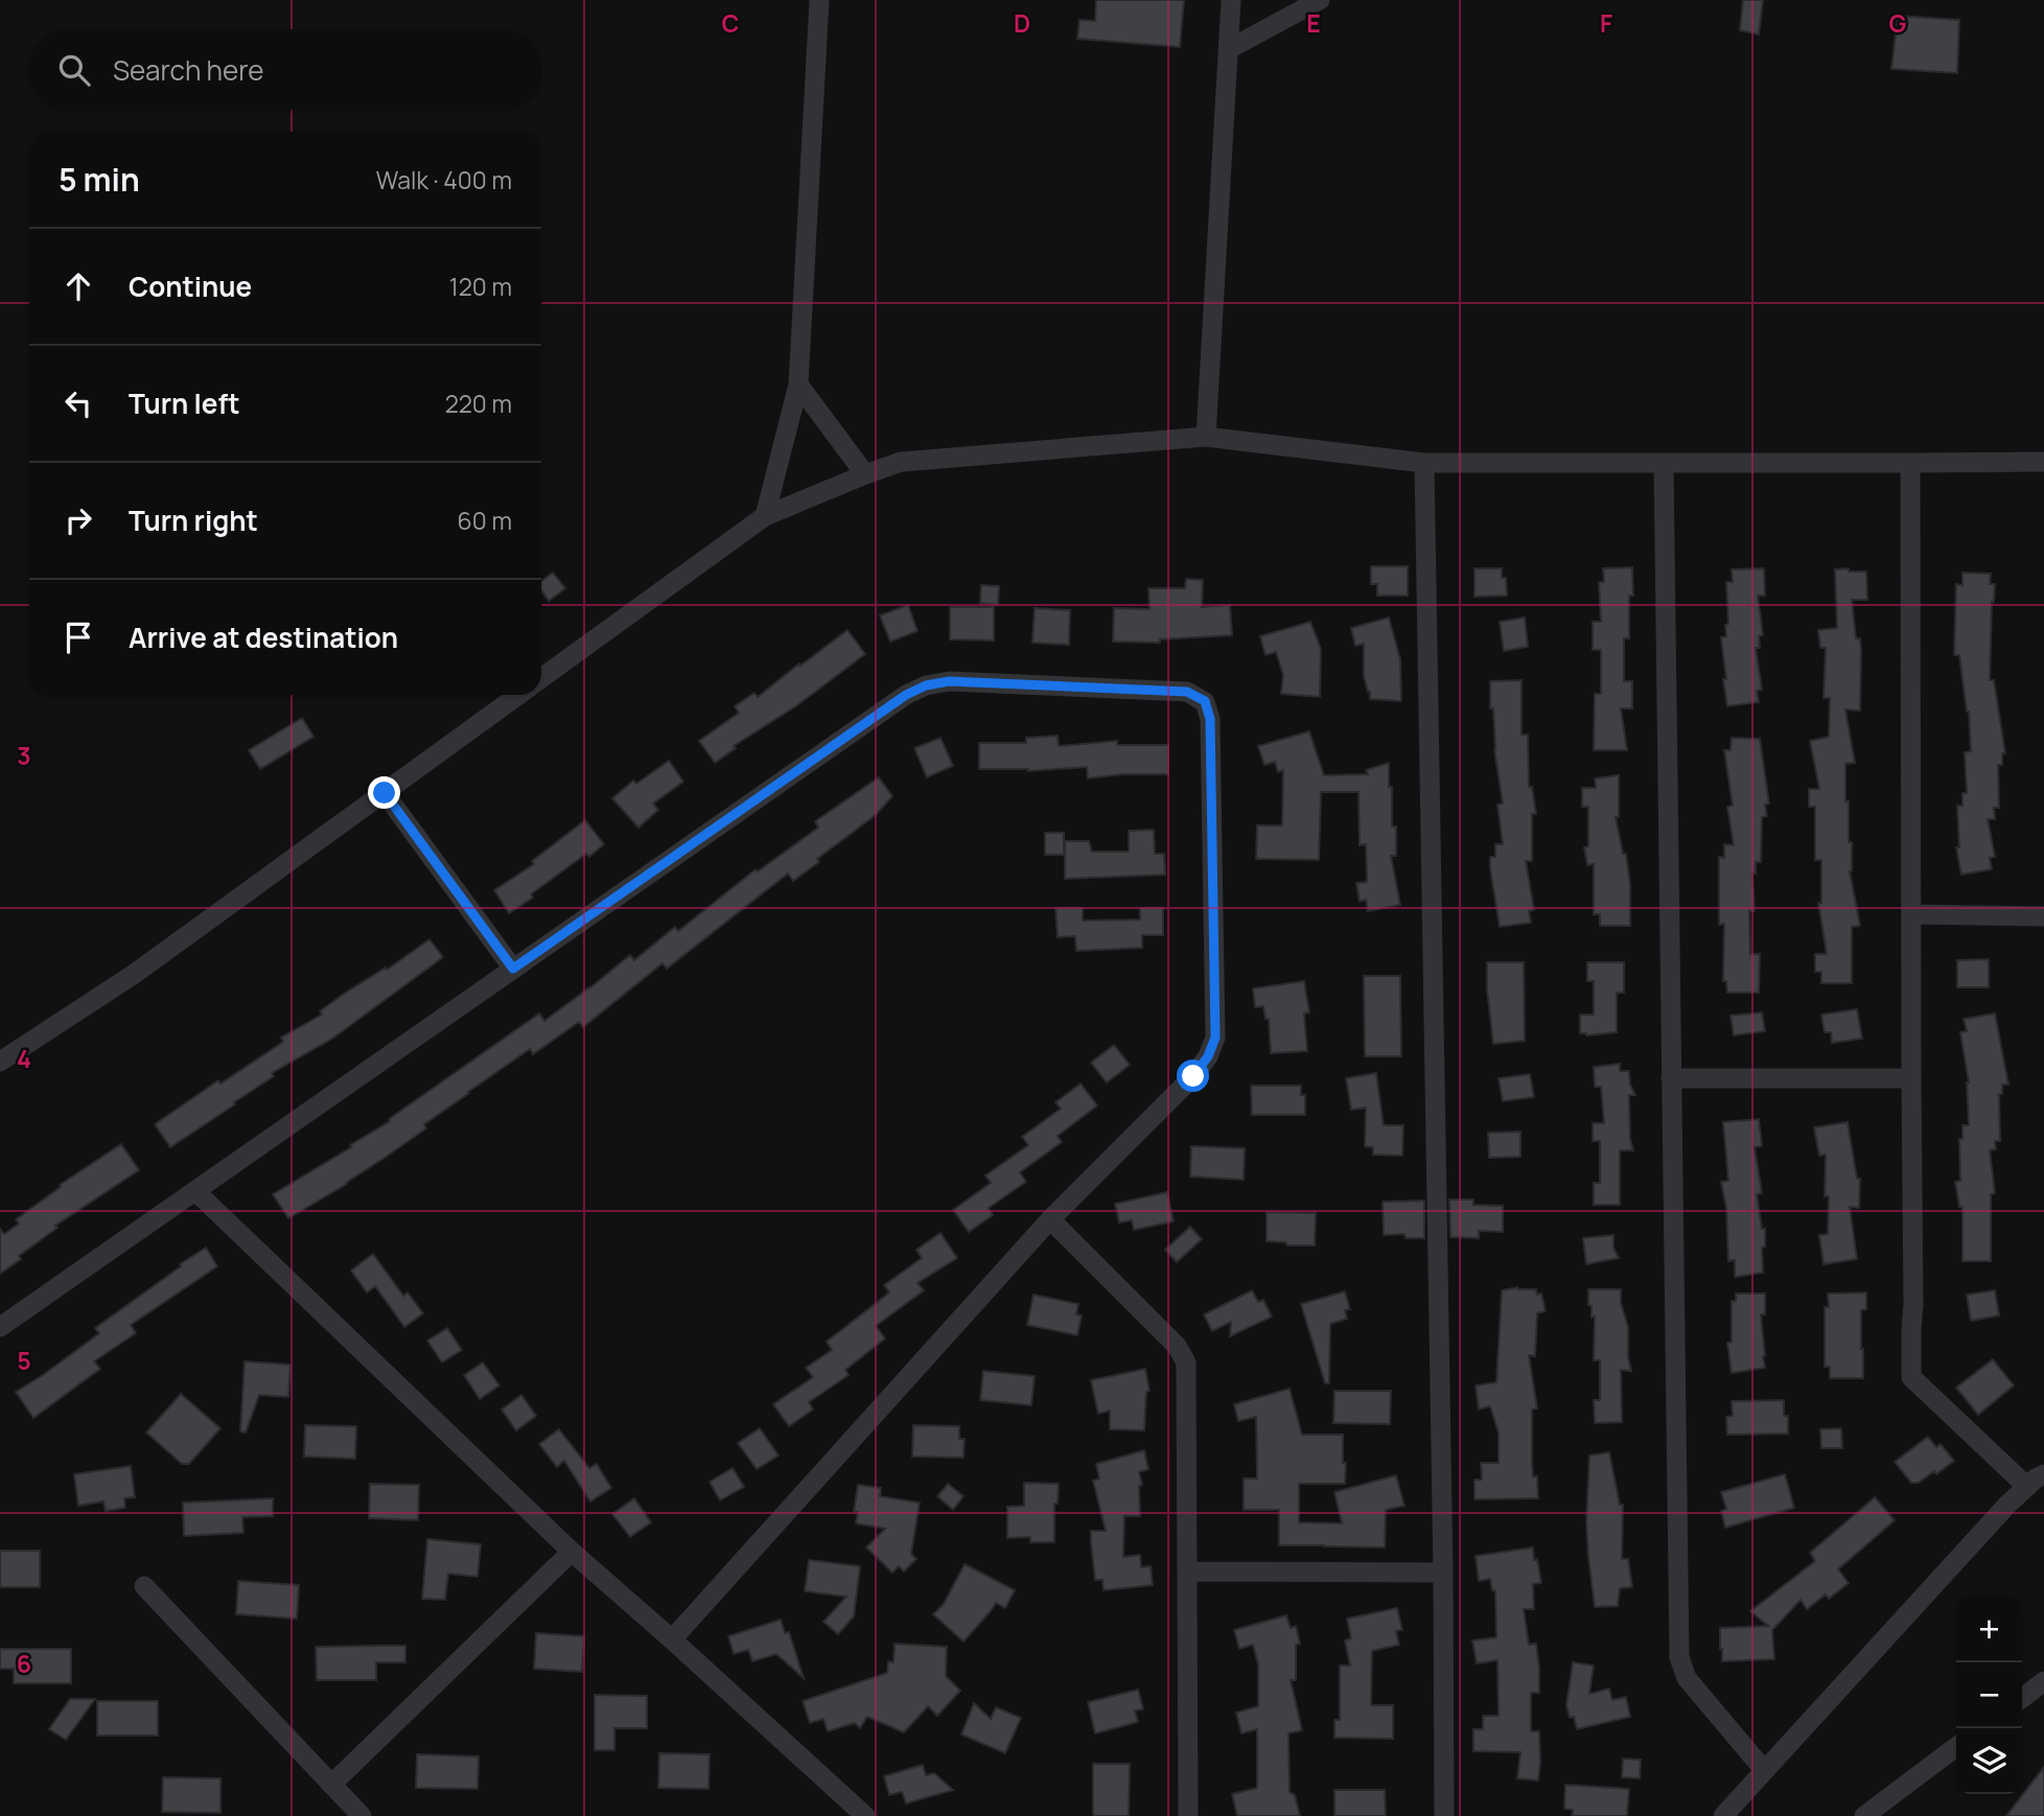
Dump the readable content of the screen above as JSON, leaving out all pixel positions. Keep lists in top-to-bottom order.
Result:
{
  "page": {
    "search": "Search here",
    "heading": ["5 min", "Walk · 400 m"],
    "list": [
      ["Continue", "120 m"],
      ["Turn left", "220 m"],
      ["Turn right", "60 m"],
      "Arrive at destination"
    ],
    "map_buttons": ["+", "−"]
  },
  "grid": {
    "columns": [
      "C",
      "D",
      "E",
      "F",
      "G"
    ],
    "rows": [
      "3",
      "4",
      "5",
      "6"
    ]
  }
}
